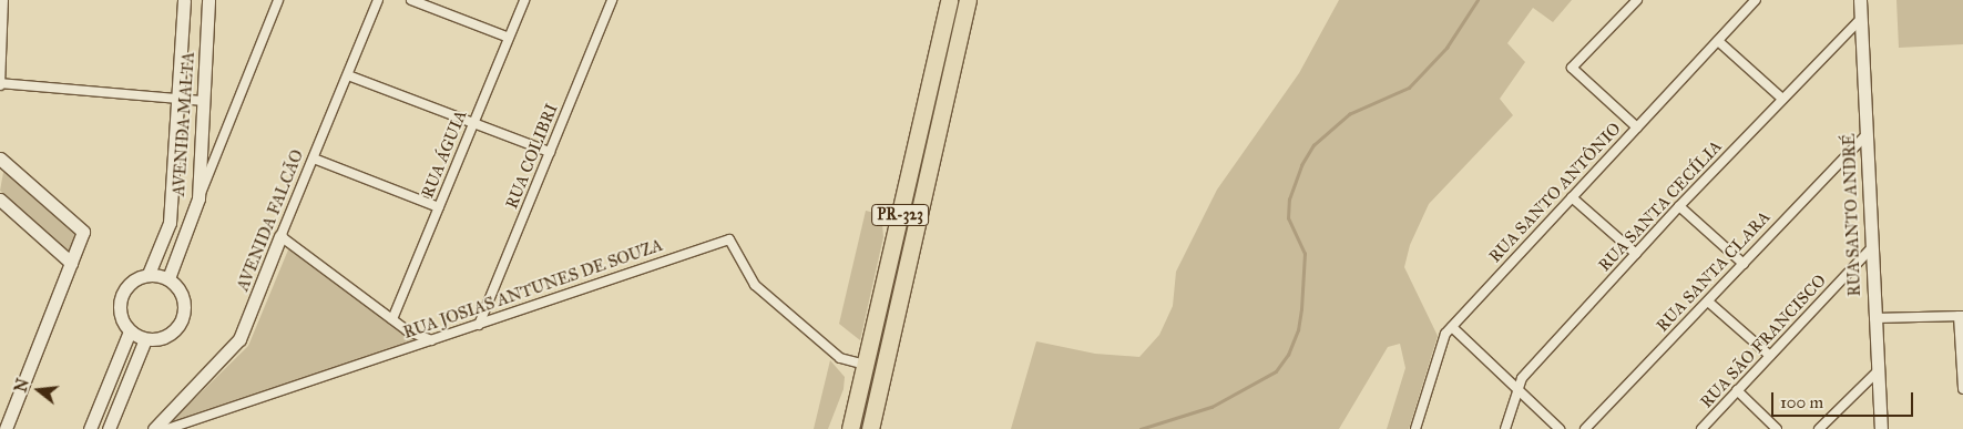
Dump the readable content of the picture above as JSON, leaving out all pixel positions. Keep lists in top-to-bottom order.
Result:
{
  "streets": {
    "highway": ["PR-323"],
    "street": [
      "AVENIDA MALTA",
      "RUA ÁGUIA",
      "RUA COLIBRI",
      "RUA SANTO ANTÔNIO",
      "RUA SANTA CECÍLIA",
      "RUA SANTO ANDRÉ",
      "AVENIDA FALCÃO",
      "RUA SANTA CLARA",
      "RUA JOSIAS ANTUNES DE SOUZA",
      "RUA SÃO FRANCISCO"
    ]
  },
  "crossings": [
    ["RUA COLIBRI", "RUA JOSIAS ANTUNES DE SOUZA"],
    ["RUA SANTA CECÍLIA", "RUA SANTO ANDRÉ"],
    ["PR-323", "RUA JOSIAS ANTUNES DE SOUZA"],
    ["RUA SANTO ANDRÉ", "RUA SANTA CLARA"],
    ["RUA SANTO ANDRÉ", "RUA SÃO FRANCISCO"]
  ],
  "scale_bar": "100 m",
  "north": "left"
}
